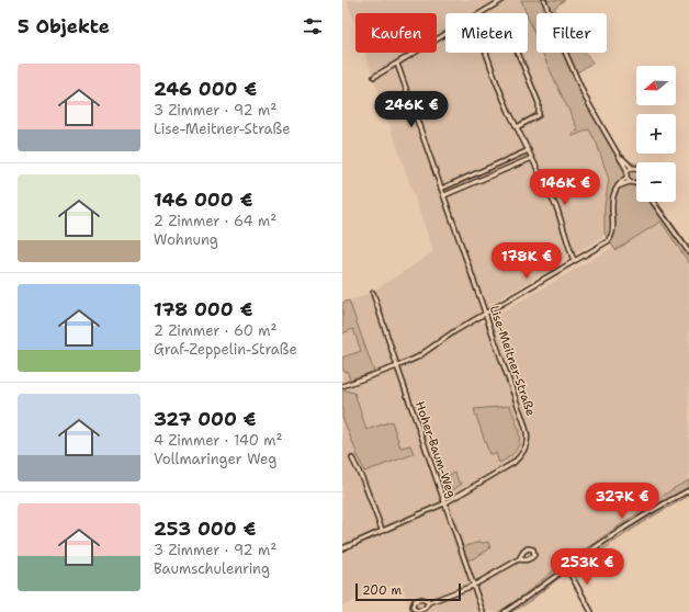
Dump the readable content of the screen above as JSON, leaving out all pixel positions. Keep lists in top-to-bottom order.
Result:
{
  "streets": {
    "street": ["Lise-Meitner-Straße", "Hoher-Baum-Weg"]
  },
  "crossings": [
    ["Lise-Meitner-Straße", "Hoher-Baum-Weg"]
  ],
  "scale_bar": "200 m",
  "north": "left",
  "page": {
    "heading": "5 Objekte",
    "chip": ["Kaufen", "Mieten", "Filter"],
    "list": [
      {
        "name": "246 000 €",
        "note": "3 Zimmer · 92 m² · Lise-Meitner-Straße"
      },
      {
        "name": "146 000 €",
        "note": "2 Zimmer · 64 m² · Wohnung"
      },
      {
        "name": "178 000 €",
        "note": "2 Zimmer · 60 m² · Graf-Zeppelin-Straße"
      },
      {
        "name": "327 000 €",
        "note": "4 Zimmer · 140 m² · Vollmaringer Weg"
      },
      {
        "name": "253 000 €",
        "note": "3 Zimmer · 92 m² · Baumschulenring"
      }
    ],
    "map_buttons": ["+", "−"],
    "price": [
      "246K €",
      "146K €",
      "178K €",
      "327K €",
      "253K €"
    ],
    "scale": "200 m"
  }
}
